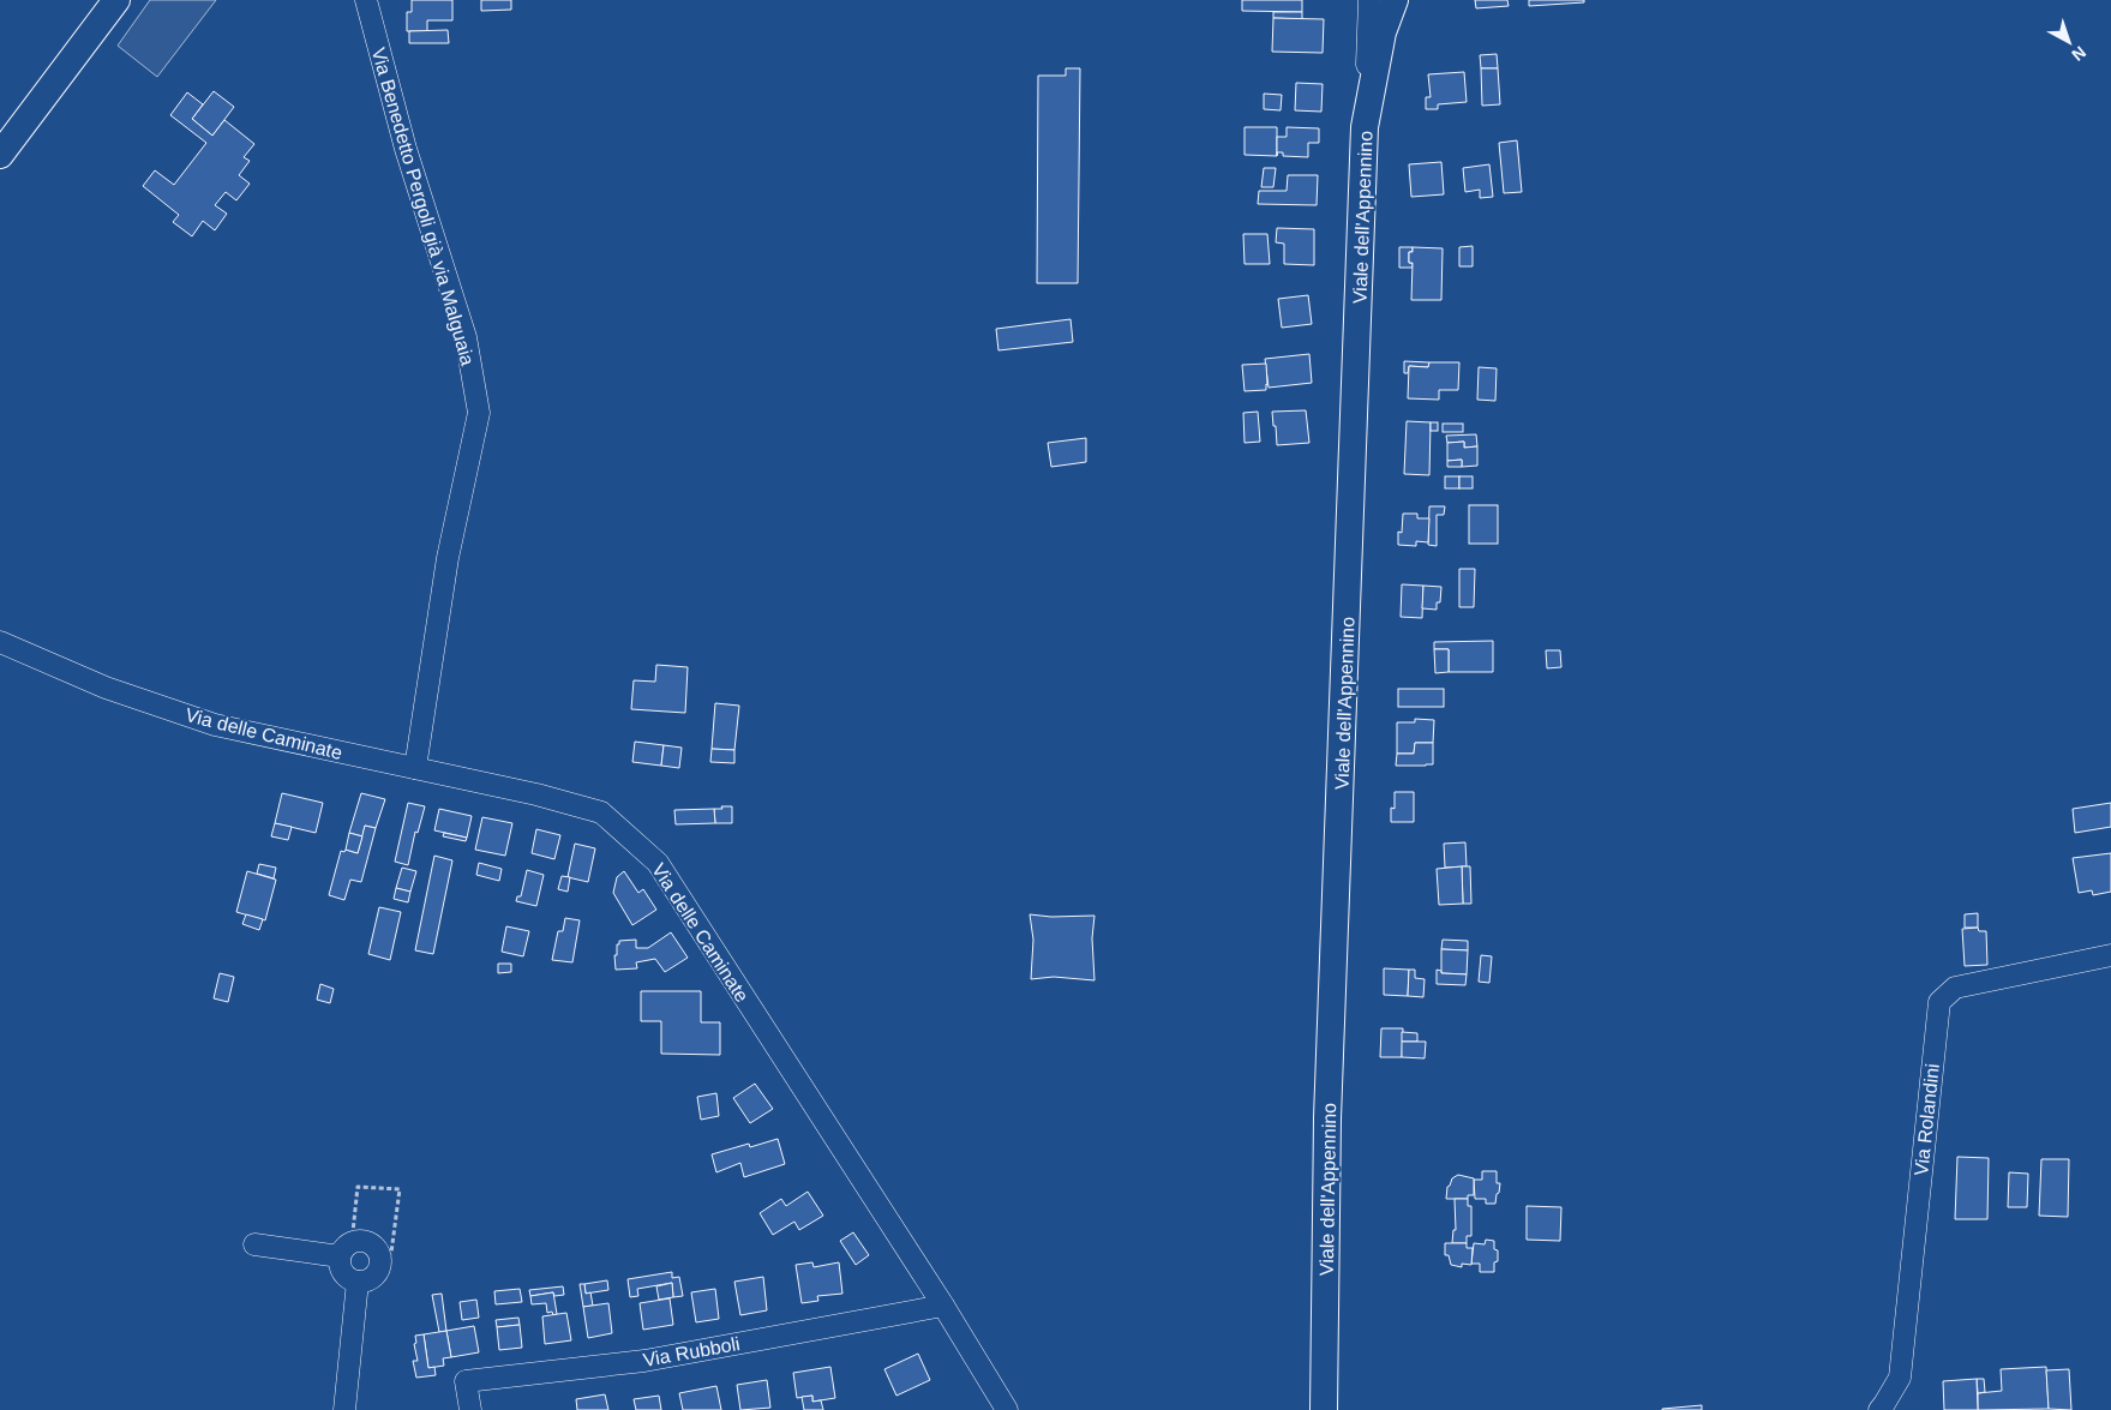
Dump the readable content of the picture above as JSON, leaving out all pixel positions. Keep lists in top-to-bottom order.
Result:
{
  "streets": {
    "main road": ["Viale dell'Appennino"],
    "street": [
      "Via Benedetto Pergoli già via Malguaia",
      "Via delle Caminate",
      "Via Rolandini",
      "Via Rubboli"
    ]
  },
  "crossings": [
    ["Via Benedetto Pergoli già via Malguaia", "Via delle Caminate"],
    ["Via delle Caminate", "Via Rubboli"]
  ],
  "north": "bottom right"
}
